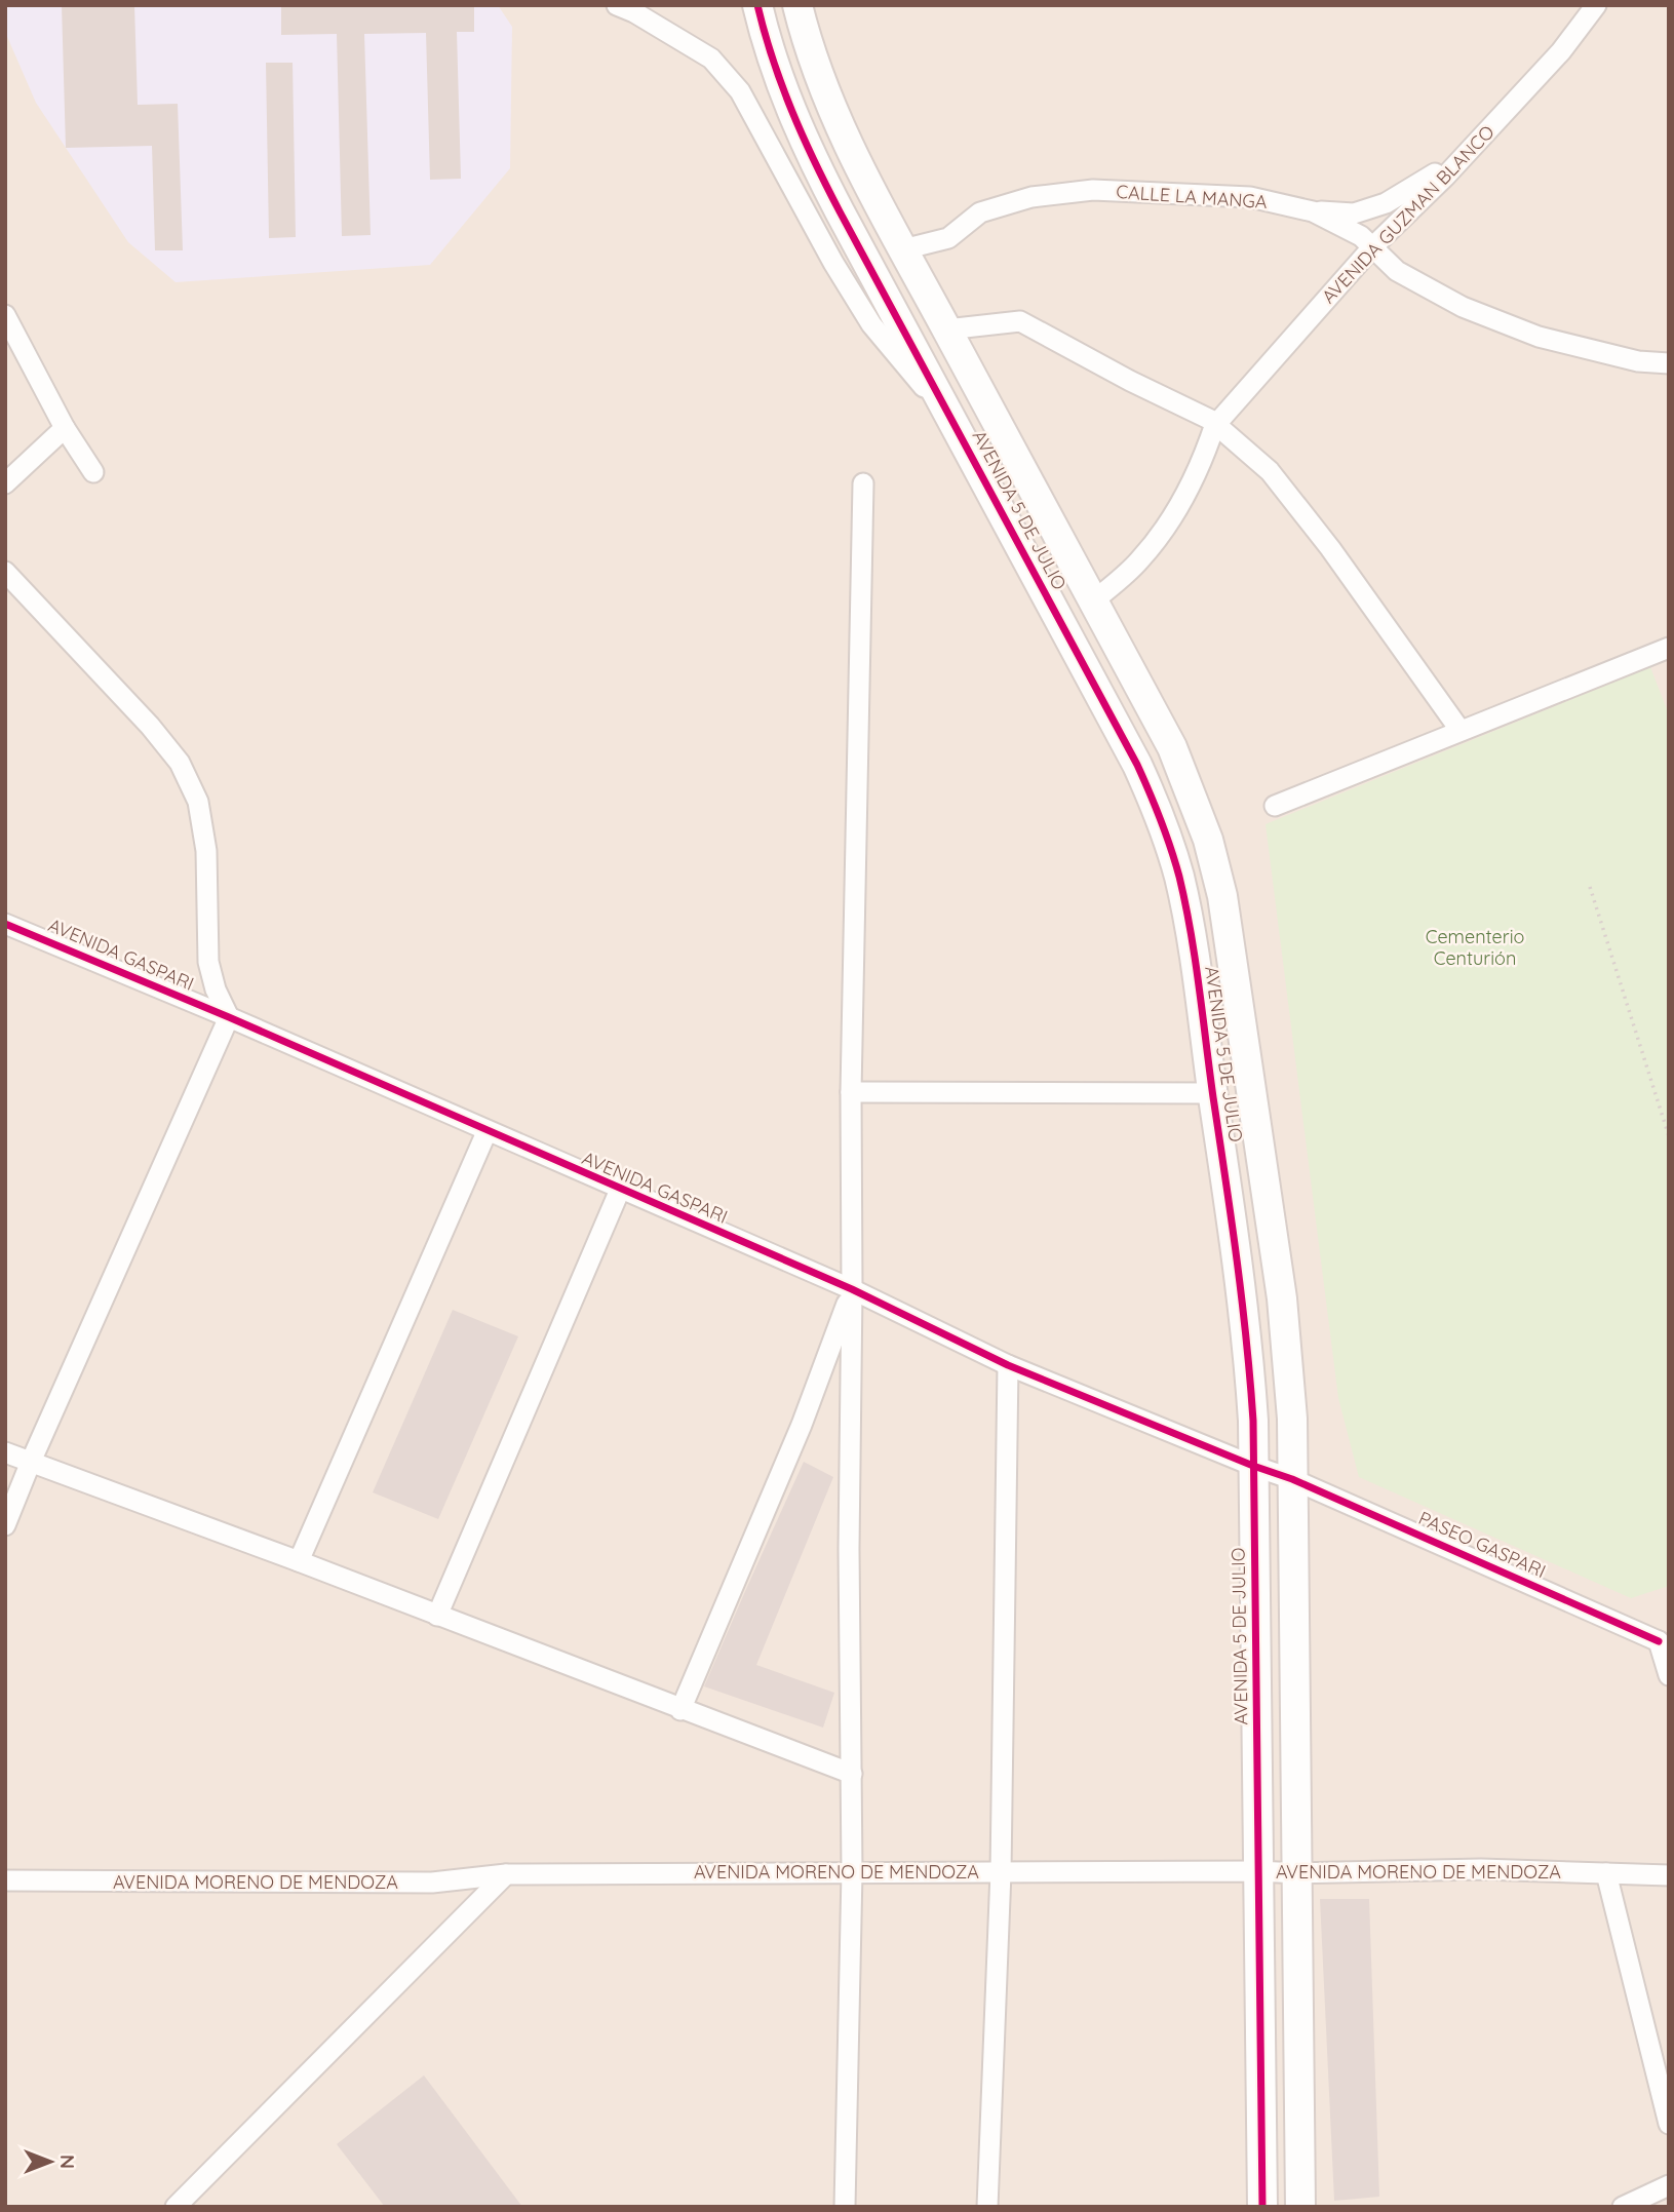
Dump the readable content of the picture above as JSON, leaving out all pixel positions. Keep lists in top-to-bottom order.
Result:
{
  "streets": {
    "street": [
      "CALLE LA MANGA",
      "AVENIDA GUZMAN BLANCO",
      "AVENIDA 5 DE JULIO",
      "AVENIDA GASPARI",
      "PASEO GASPARI",
      "AVENIDA MORENO DE MENDOZA"
    ]
  },
  "crossings": [
    ["CALLE LA MANGA", "AVENIDA GUZMAN BLANCO"],
    ["CALLE LA MANGA", "AVENIDA 5 DE JULIO"],
    ["AVENIDA 5 DE JULIO", "AVENIDA GASPARI"],
    ["AVENIDA 5 DE JULIO", "PASEO GASPARI"],
    ["AVENIDA 5 DE JULIO", "AVENIDA MORENO DE MENDOZA"],
    ["AVENIDA GASPARI", "PASEO GASPARI"]
  ],
  "parks": ["Cementerio Centurión"],
  "north": "right"
}
